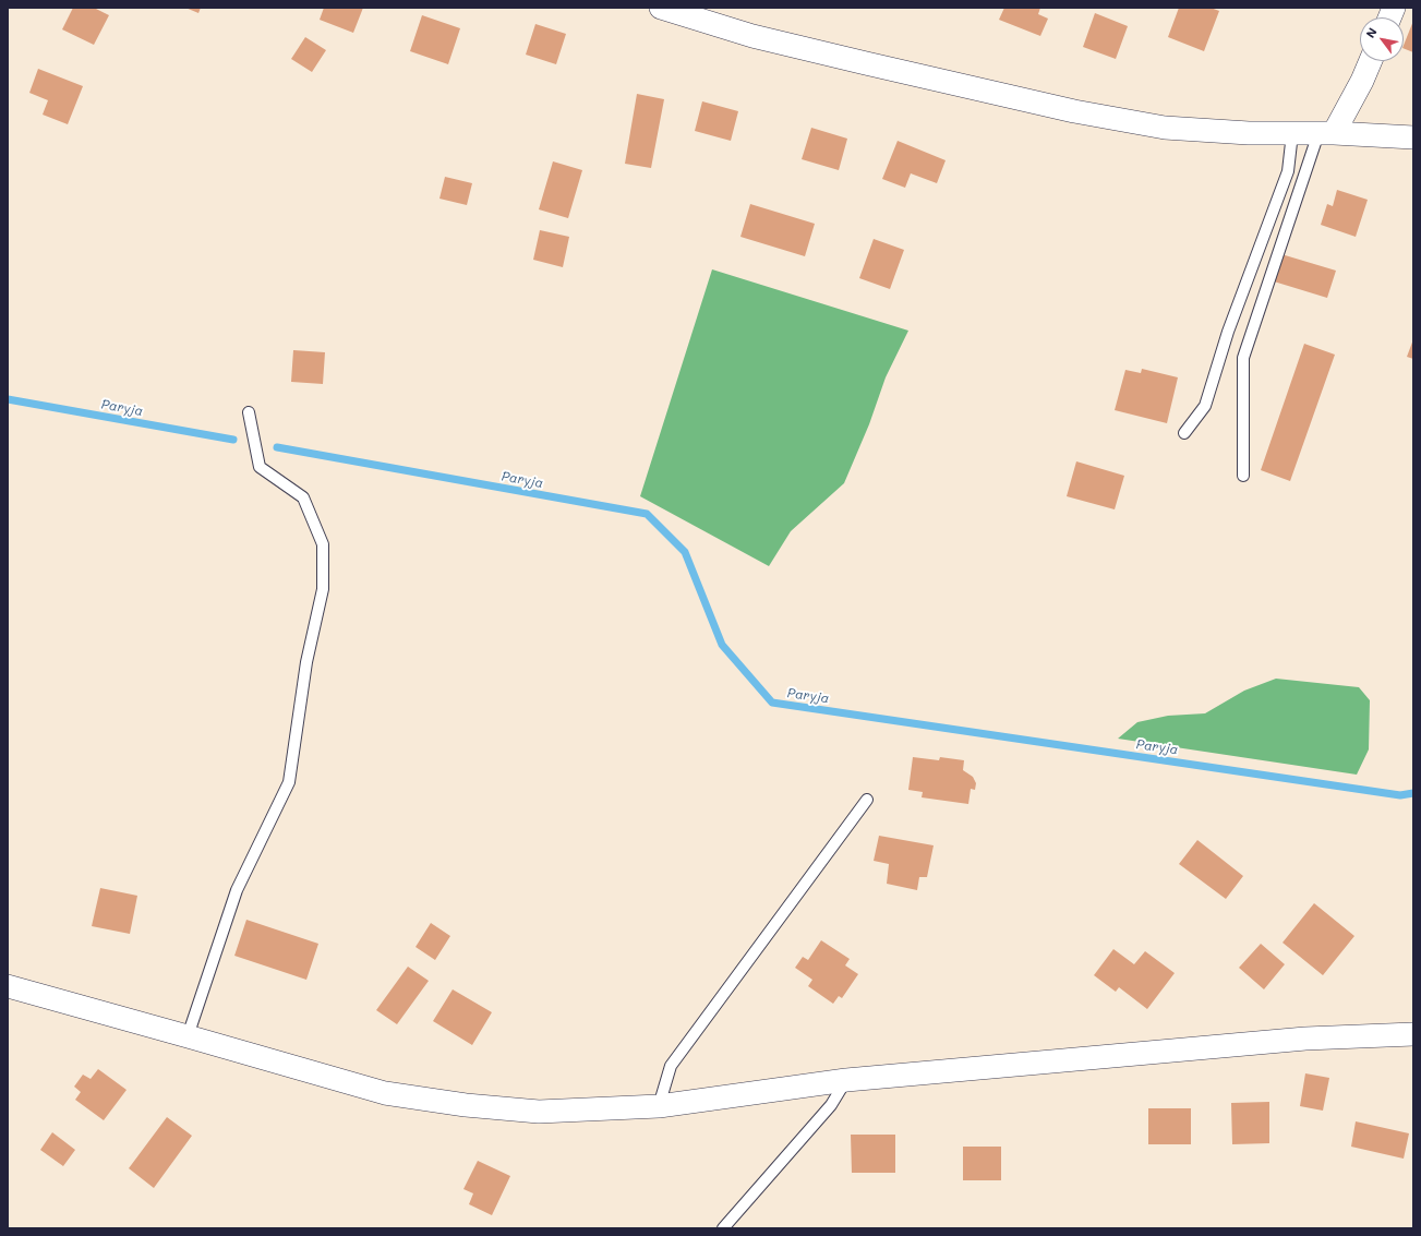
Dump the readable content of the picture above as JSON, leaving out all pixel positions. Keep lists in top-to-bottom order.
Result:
{
  "water": ["Paryja"],
  "north": "top left"
}
